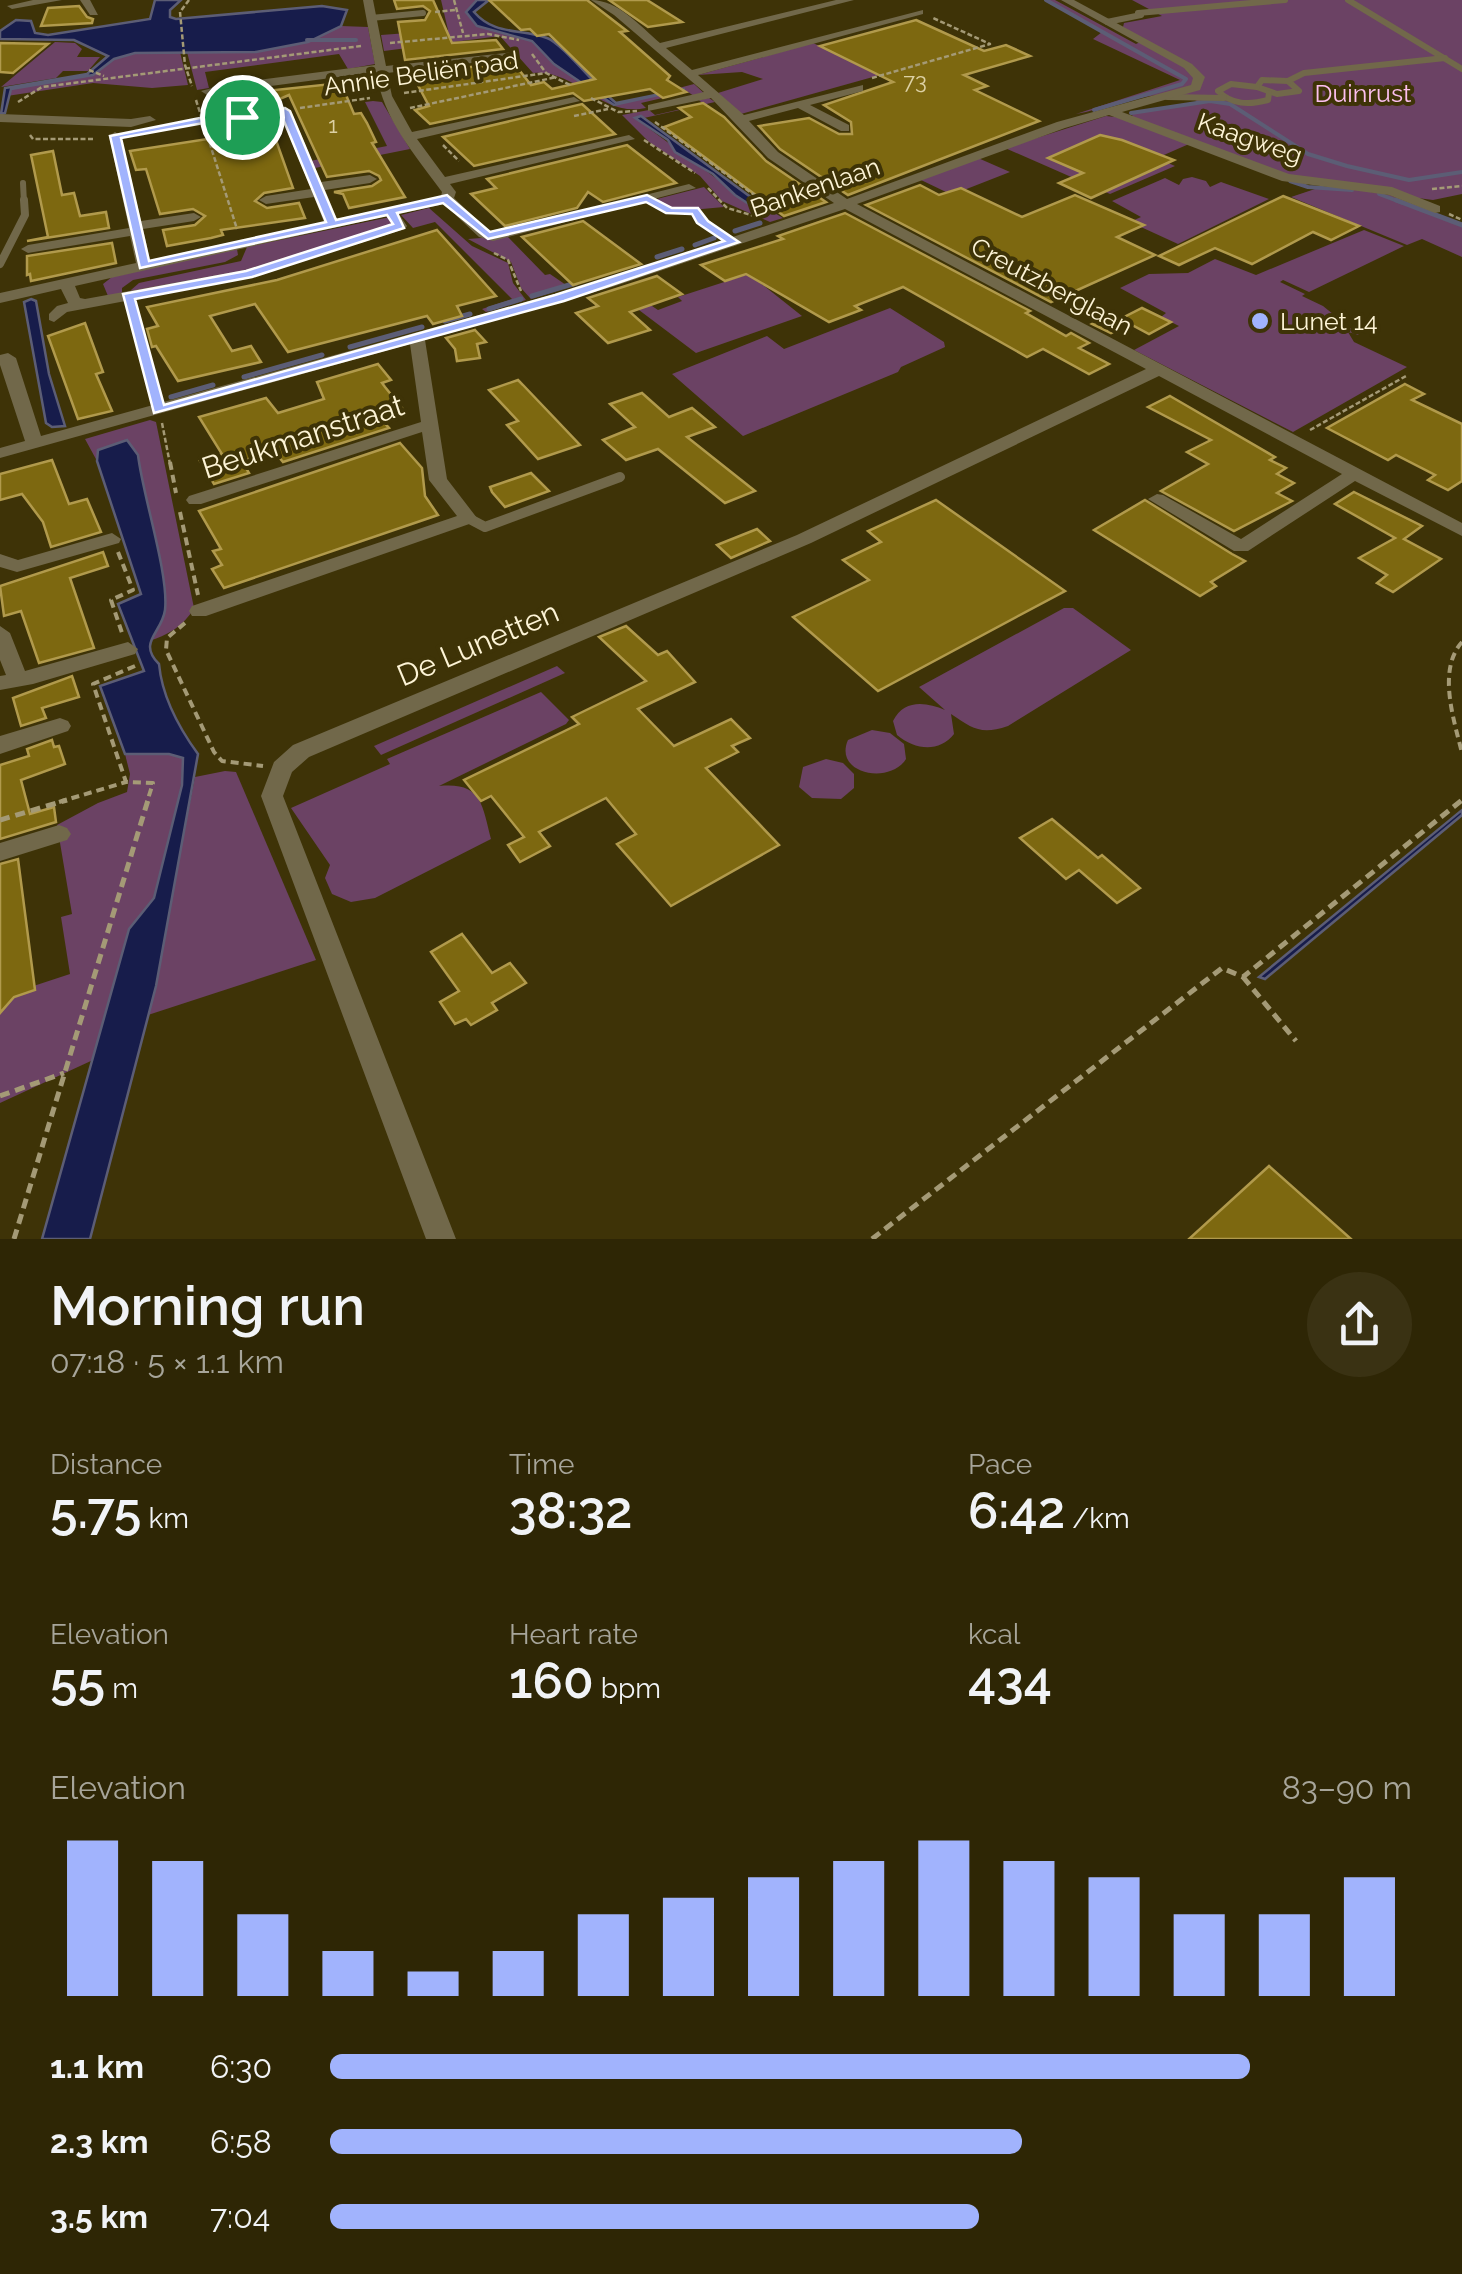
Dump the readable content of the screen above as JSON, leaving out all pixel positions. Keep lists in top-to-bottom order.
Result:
{
  "streets": {
    "street": [
      "Kaagweg",
      "Bankenlaan",
      "Creutzberglaan",
      "Beukmanstraat",
      "De Lunetten"
    ],
    "path": ["Annie Beliën pad"]
  },
  "crossings": [
    ["Kaagweg", "Bankenlaan"],
    ["Bankenlaan", "Creutzberglaan"],
    ["Creutzberglaan", "De Lunetten"]
  ],
  "parks": ["Duinrust"],
  "places": ["Lunet 14"],
  "house_numbers": ["73", "1"],
  "page": {
    "heading": ["Morning run", "07:18 · 5 × 1.1 km"],
    "stats": [
      ["Distance", "5.75 km"],
      ["Time", "38:32"],
      ["Pace", "6:42 /km"],
      ["Elevation", "55 m"],
      ["Heart rate", "160 bpm"],
      ["kcal", "434"]
    ],
    "chart": ["Elevation", "83–90 m"],
    "list": [
      {
        "name": "1.1 km",
        "note": "6:30"
      },
      {
        "name": "2.3 km",
        "note": "6:58"
      },
      {
        "name": "3.5 km",
        "note": "7:04"
      }
    ]
  }
}
